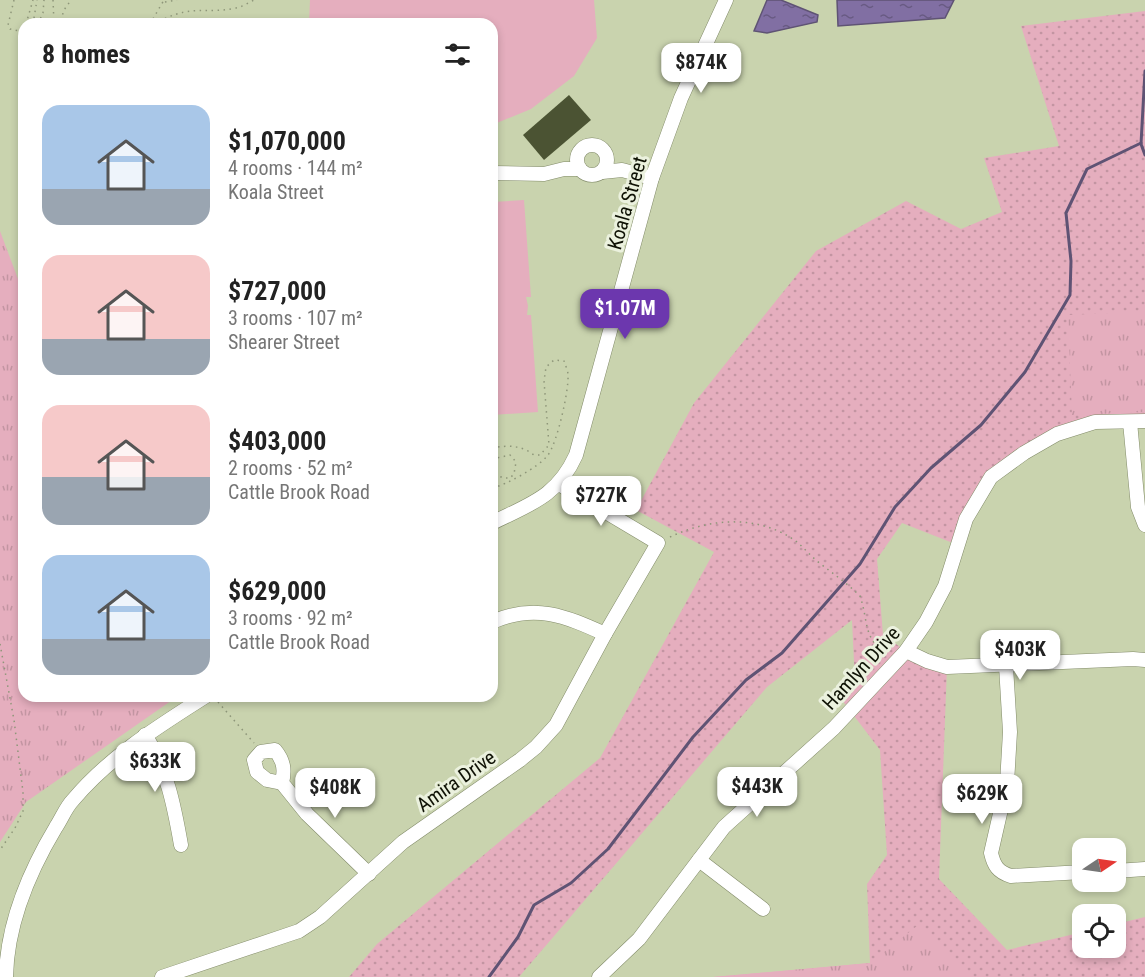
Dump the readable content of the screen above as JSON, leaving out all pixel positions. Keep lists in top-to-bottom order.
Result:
{
  "streets": {
    "street": ["Koala Street", "Hamlyn Drive", "Amira Drive"]
  },
  "north": "right",
  "page": {
    "heading": "8 homes",
    "price": [
      "$874K",
      "$1.07M",
      "$727K",
      "$403K",
      "$633K",
      "$443K",
      "$408K",
      "$629K"
    ],
    "list": [
      {
        "name": "$1,070,000",
        "note": "4 rooms · 144 m² · Koala Street"
      },
      {
        "name": "$727,000",
        "note": "3 rooms · 107 m² · Shearer Street"
      },
      {
        "name": "$403,000",
        "note": "2 rooms · 52 m² · Cattle Brook Road"
      },
      {
        "name": "$629,000",
        "note": "3 rooms · 92 m² · Cattle Brook Road"
      }
    ]
  }
}
